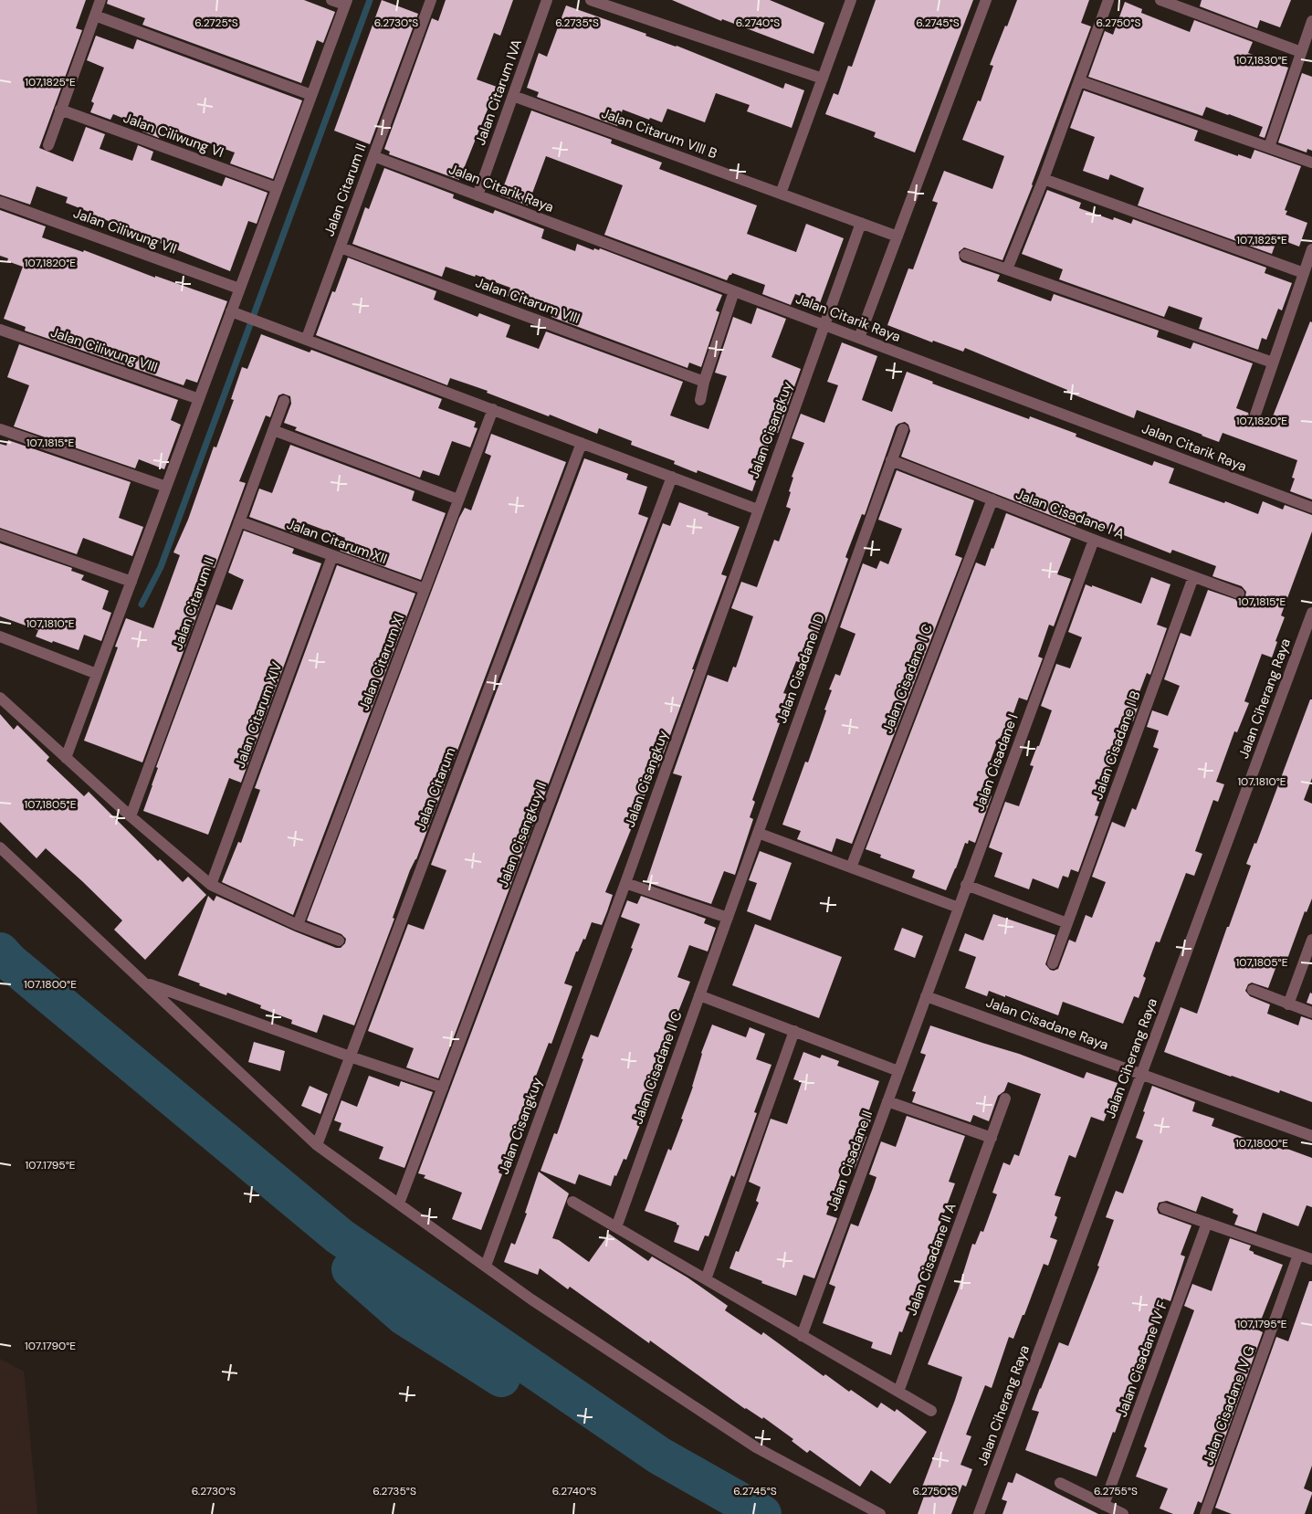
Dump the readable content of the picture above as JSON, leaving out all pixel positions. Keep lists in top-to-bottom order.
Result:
{
  "streets": {
    "street": [
      "Jalan Citarum IVA",
      "Jalan Citarum VIII B",
      "Jalan Ciliwung VI",
      "Jalan Citarik Raya",
      "Jalan Citarum II",
      "Jalan Ciliwung VII",
      "Jalan Citarum VIII",
      "Jalan Ciliwung VIII",
      "Jalan Cisangkuy",
      "Jalan Cisadane I A",
      "Jalan Citarum XII",
      "Jalan Citarum XI",
      "Jalan Cisadane I D",
      "Jalan Cisadane I C",
      "Jalan Ciherang Raya",
      "Jalan Citarum XIV",
      "Jalan Cisadane I B",
      "Jalan Cisadane I",
      "Jalan Citarum",
      "Jalan Cisangkuy II",
      "Jalan Cisadane Raya",
      "Jalan Cisadane II C",
      "Jalan Cisadane II",
      "Jalan Cisadane II A",
      "Jalan Cisadane IV F",
      "Jalan Cisadane IV G"
    ]
  },
  "crossings": [
    ["Jalan Citarum IVA", "Jalan Citarum VIII B"],
    ["Jalan Citarum IVA", "Jalan Citarik Raya"],
    ["Jalan Citarum VIII B", "Jalan Cisangkuy"],
    ["Jalan Citarik Raya", "Jalan Citarum II"],
    ["Jalan Citarik Raya", "Jalan Cisangkuy"],
    ["Jalan Citarum II", "Jalan Citarum VIII"],
    ["Jalan Citarum II", "Jalan Citarum XII"],
    ["Jalan Cisadane I A", "Jalan Cisadane I D"],
    ["Jalan Cisadane I A", "Jalan Cisadane I C"],
    ["Jalan Cisadane I A", "Jalan Cisadane I B"],
    ["Jalan Cisadane I A", "Jalan Cisadane I"],
    ["Jalan Citarum XII", "Jalan Citarum XI"],
    ["Jalan Citarum XII", "Jalan Citarum XIV"],
    ["Jalan Cisadane I D", "Jalan Cisadane II C"],
    ["Jalan Ciherang Raya", "Jalan Cisadane Raya"],
    ["Jalan Cisadane I", "Jalan Cisadane Raya"],
    ["Jalan Cisadane I", "Jalan Cisadane II"],
    ["Jalan Cisadane Raya", "Jalan Cisadane II"]
  ],
  "coordinates": [
    "6.2725°S",
    "6.2730°S",
    "6.2735°S",
    "6.2740°S",
    "6.2745°S",
    "6.2750°S",
    "107.1830°E",
    "107.1825°E",
    "107.1820°E",
    "107.1815°E",
    "107.1810°E",
    "107.1805°E",
    "107.1800°E",
    "107.1795°E",
    "107.1790°E",
    "6.2755°S"
  ]
}
